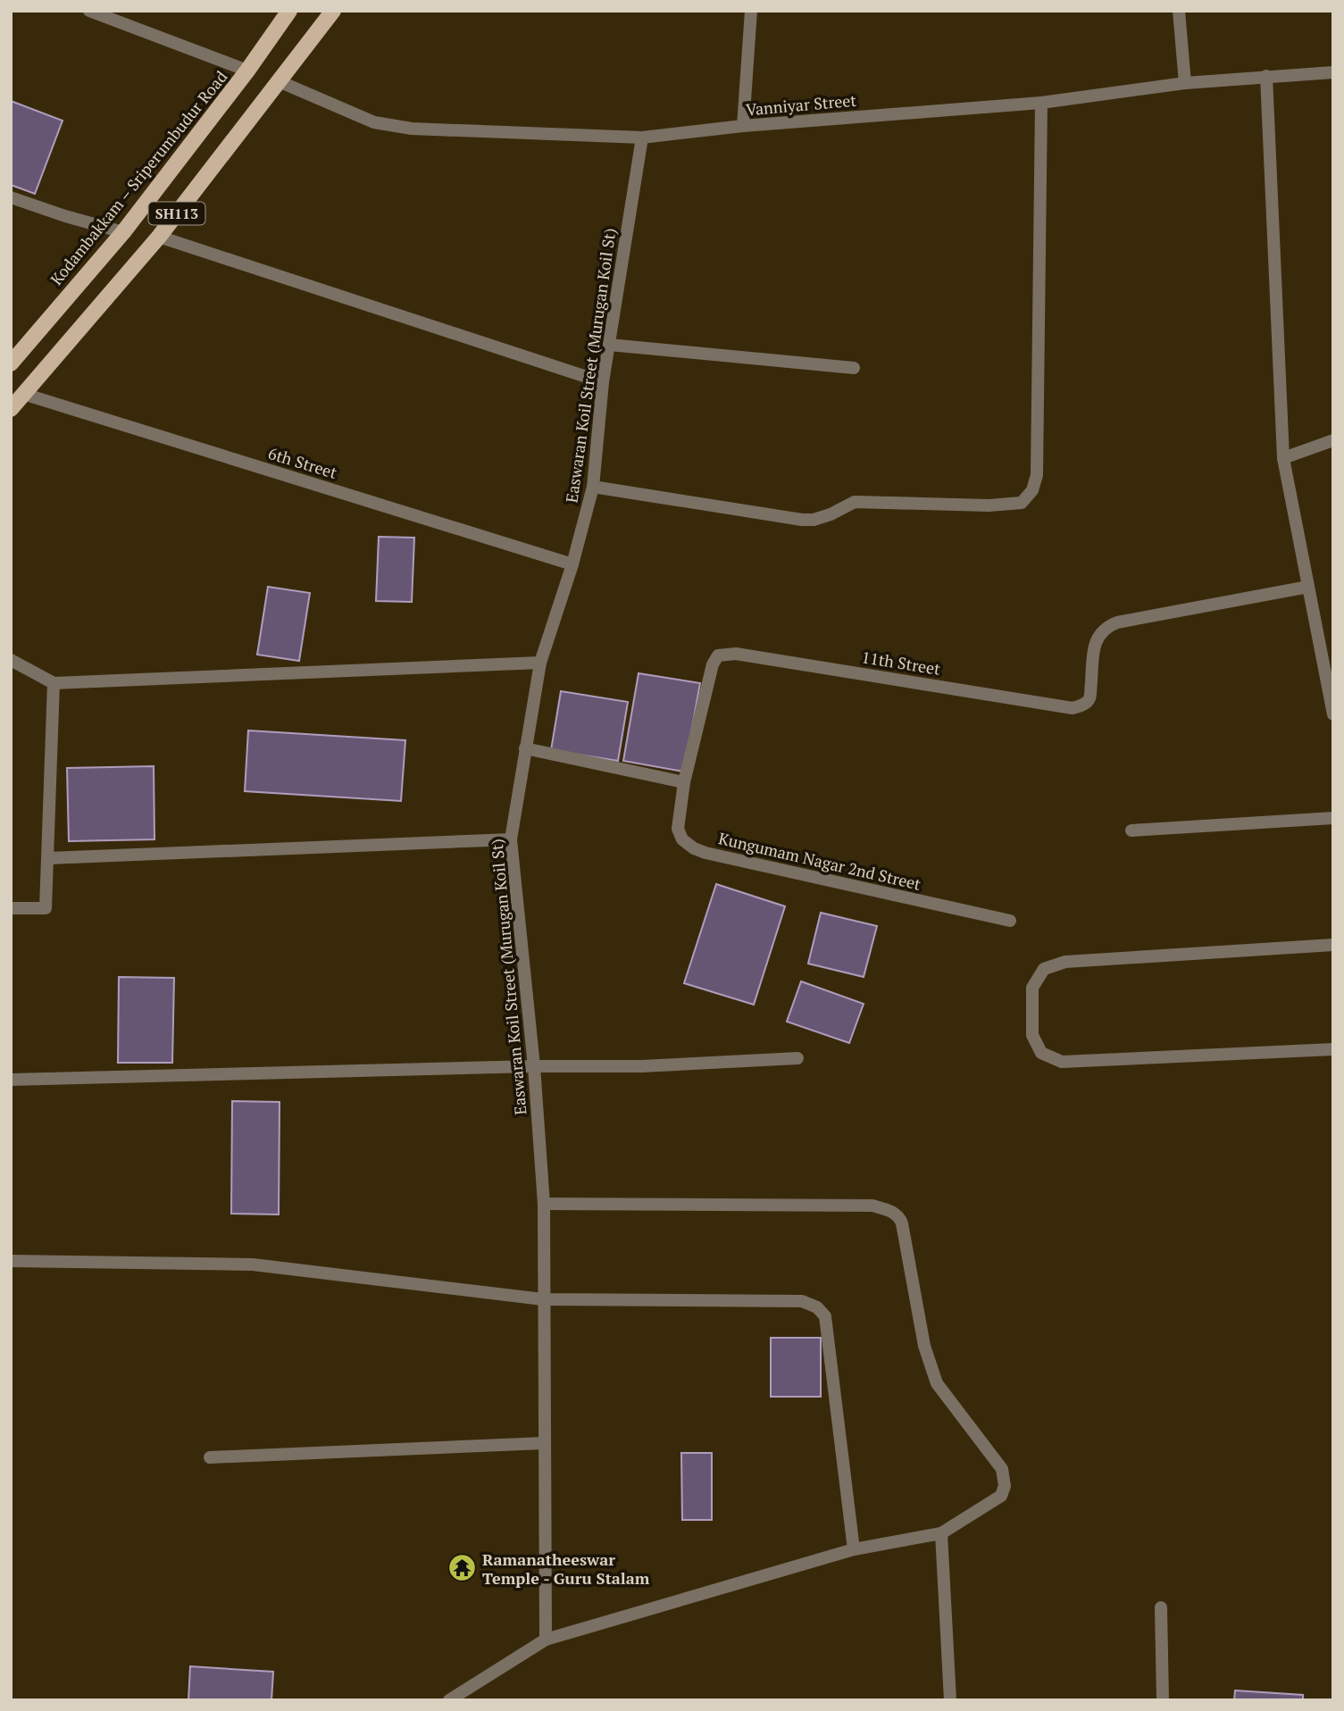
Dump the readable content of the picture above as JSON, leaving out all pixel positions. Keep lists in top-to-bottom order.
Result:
{
  "streets": {
    "main road": ["Kodambakkam – Sriperumbudur Road", "SH113"],
    "street": [
      "Vanniyar Street",
      "Easwaran Koil Street (Murugan Koil St)",
      "6th Street",
      "11th Street",
      "Kungumam Nagar 2nd Street"
    ]
  },
  "crossings": [
    ["Vanniyar Street", "SH113"],
    ["Vanniyar Street", "Easwaran Koil Street (Murugan Koil St)"],
    ["SH113", "6th Street"],
    ["Easwaran Koil Street (Murugan Koil St)", "6th Street"],
    ["11th Street", "Kungumam Nagar 2nd Street"]
  ],
  "places": {
    "temple": ["Ramanatheeswar Temple - Guru Stalam"]
  }
}
